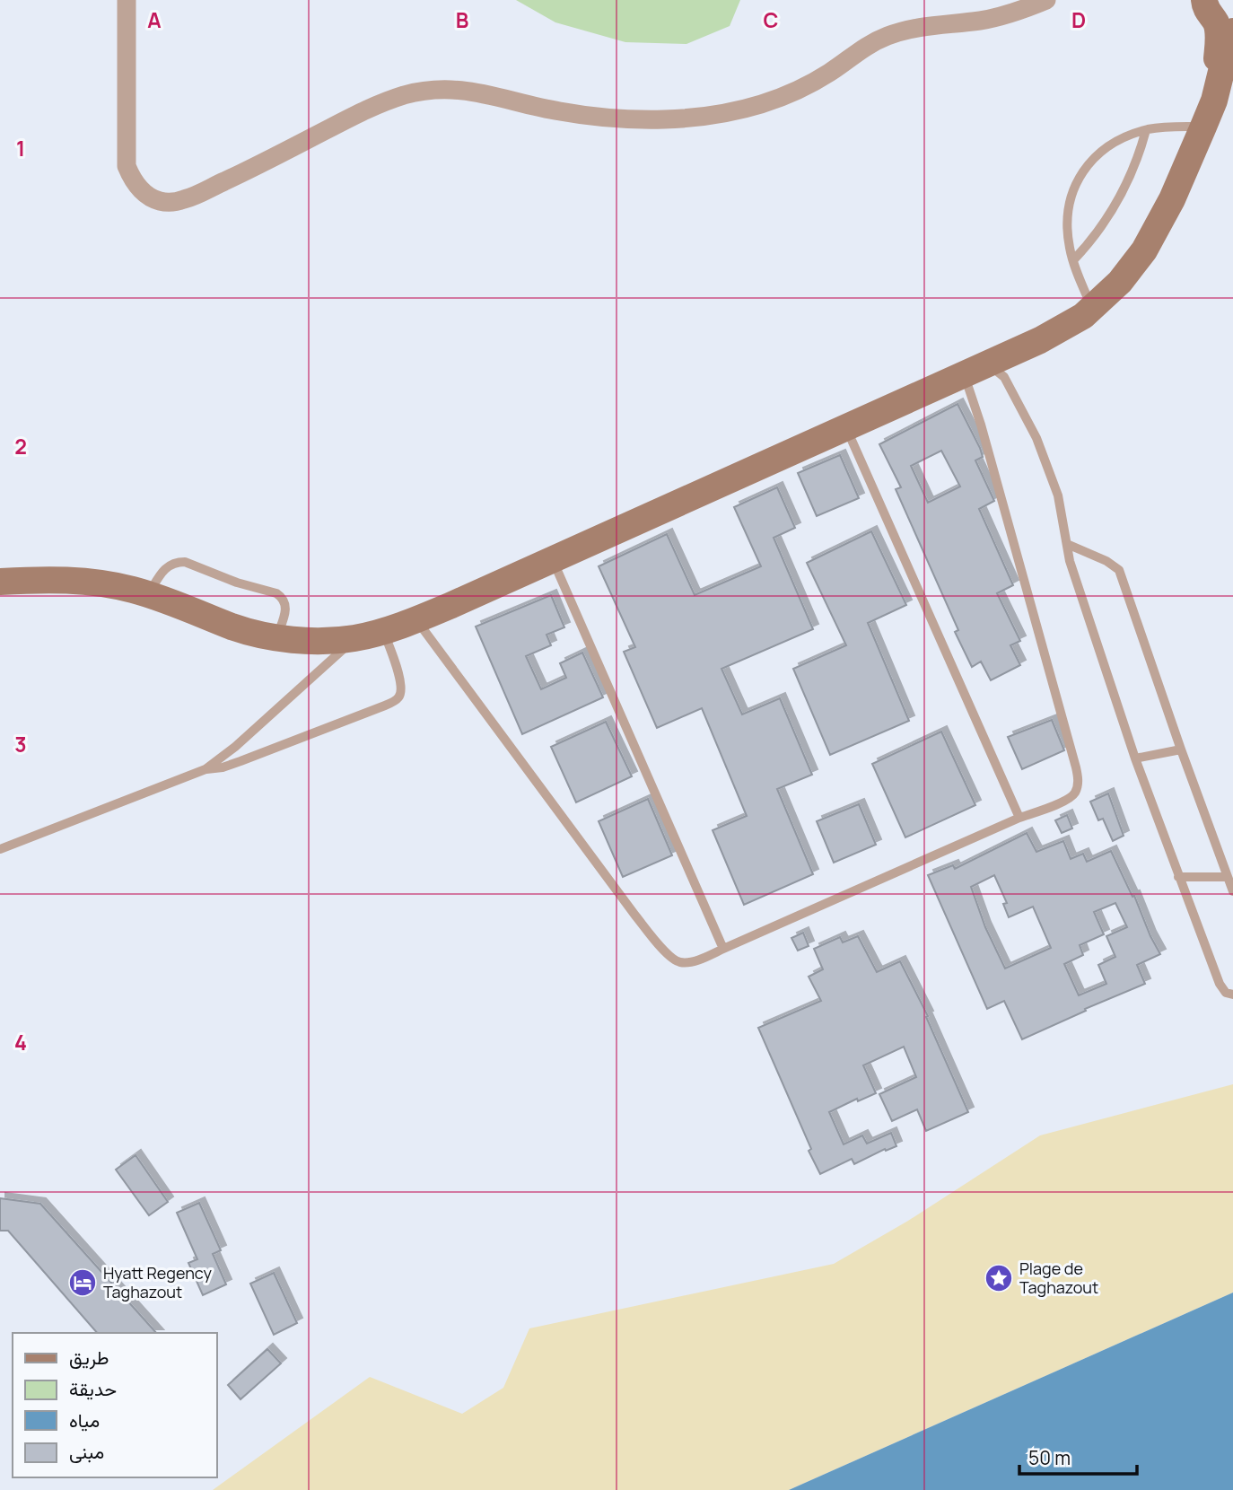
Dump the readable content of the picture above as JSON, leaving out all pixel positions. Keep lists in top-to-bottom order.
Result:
{
  "places": {
    "place": ["Plage de Taghazout"],
    "hotel": ["Hyatt Regency Taghazout"]
  },
  "legend": [
    "طريق",
    "حديقة",
    "مياه",
    "مبنى"
  ],
  "scale_bar": "50 m",
  "grid": {
    "columns": [
      "A",
      "B",
      "C",
      "D"
    ],
    "rows": [
      "1",
      "2",
      "3",
      "4"
    ]
  }
}
